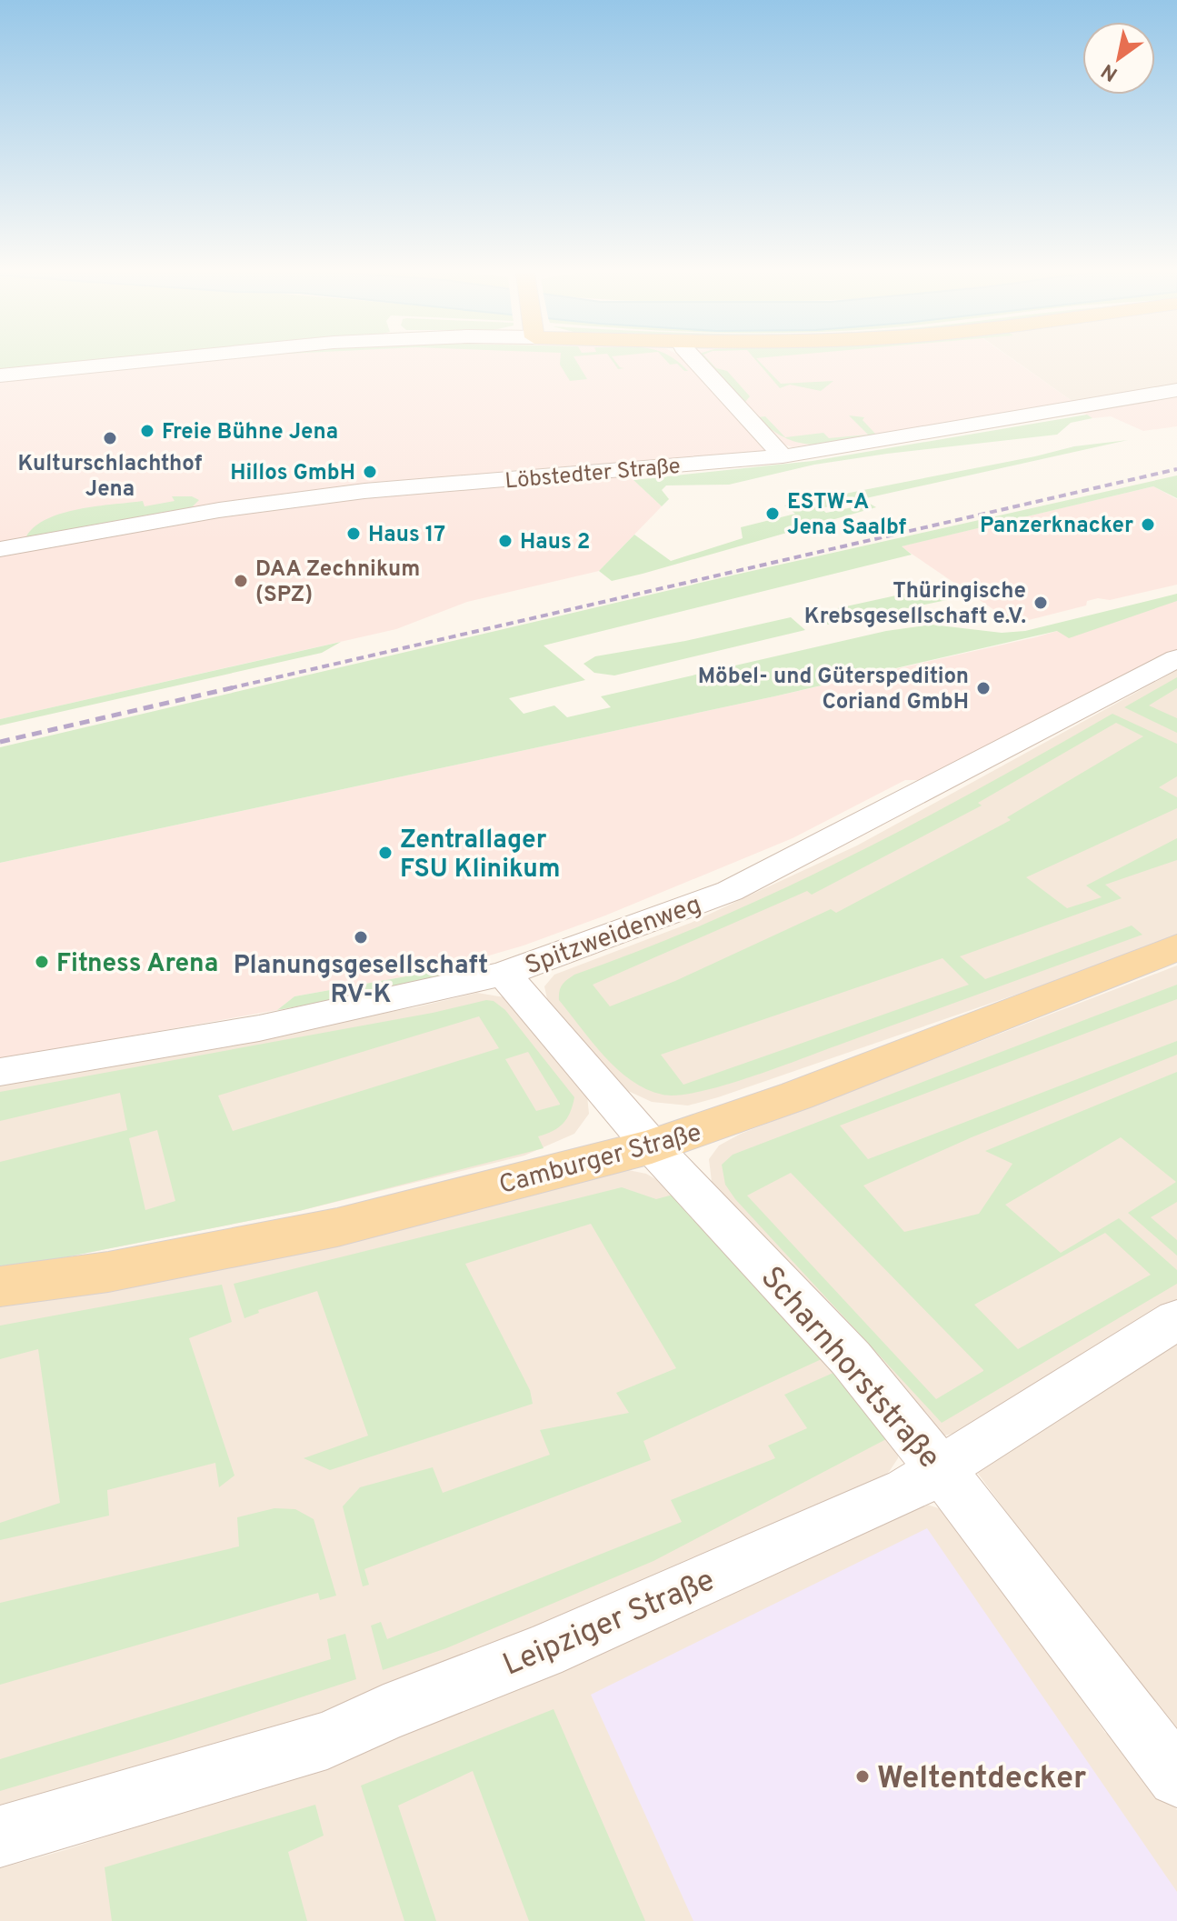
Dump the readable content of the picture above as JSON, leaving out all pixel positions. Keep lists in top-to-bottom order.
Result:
{
  "streets": {
    "main road": ["Camburger Straße"],
    "street": [
      "Löbstedter Straße",
      "Spitzweidenweg",
      "Scharnhorststraße",
      "Leipziger Straße"
    ]
  },
  "crossings": [
    ["Spitzweidenweg", "Scharnhorststraße"],
    ["Camburger Straße", "Scharnhorststraße"],
    ["Scharnhorststraße", "Leipziger Straße"]
  ],
  "places": [
    "Freie Bühne Jena",
    "Kulturschlachthof Jena",
    "Hillos GmbH",
    "ESTW-A Jena Saalbf",
    "Panzerknacker",
    "Haus 17",
    "Haus 2",
    "DAA Zechnikum (SPZ)",
    "Thüringische Krebsgesellschaft e.V.",
    "Möbel- und Güterspedition Coriand GmbH",
    "Zentrallager FSU Klinikum",
    "Planungsgesellschaft RV-K",
    "Fitness Arena",
    "Weltentdecker"
  ],
  "north": "bottom left"
}
